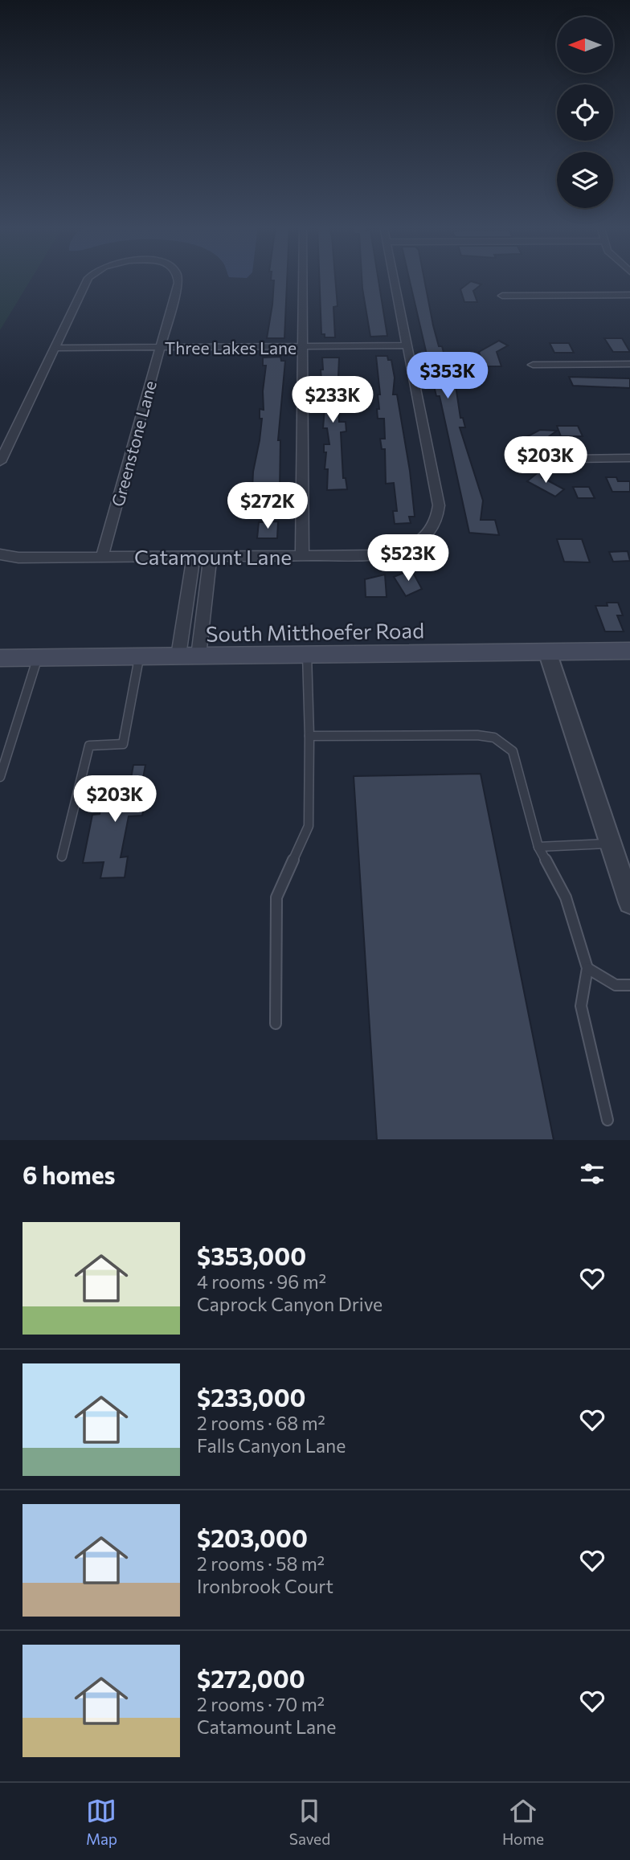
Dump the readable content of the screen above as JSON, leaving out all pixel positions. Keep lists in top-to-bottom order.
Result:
{
  "streets": {
    "main road": ["South Mitthoefer Road"],
    "street": ["Three Lakes Lane", "Greenstone Lane", "Catamount Lane"]
  },
  "crossings": [
    ["Three Lakes Lane", "Greenstone Lane"],
    ["Three Lakes Lane", "Catamount Lane"],
    ["Greenstone Lane", "Catamount Lane"]
  ],
  "north": "left",
  "page": {
    "price": [
      "$353K",
      "$233K",
      "$203K",
      "$272K",
      "$523K",
      "$203K"
    ],
    "heading": "6 homes",
    "list": [
      {
        "name": "$353,000",
        "note": "4 rooms · 96 m² · Caprock Canyon Drive"
      },
      {
        "name": "$233,000",
        "note": "2 rooms · 68 m² · Falls Canyon Lane"
      },
      {
        "name": "$203,000",
        "note": "2 rooms · 58 m² · Ironbrook Court"
      },
      {
        "name": "$272,000",
        "note": "2 rooms · 70 m² · Catamount Lane"
      }
    ],
    "tabs": ["Map", "Saved", "Home"]
  }
}
